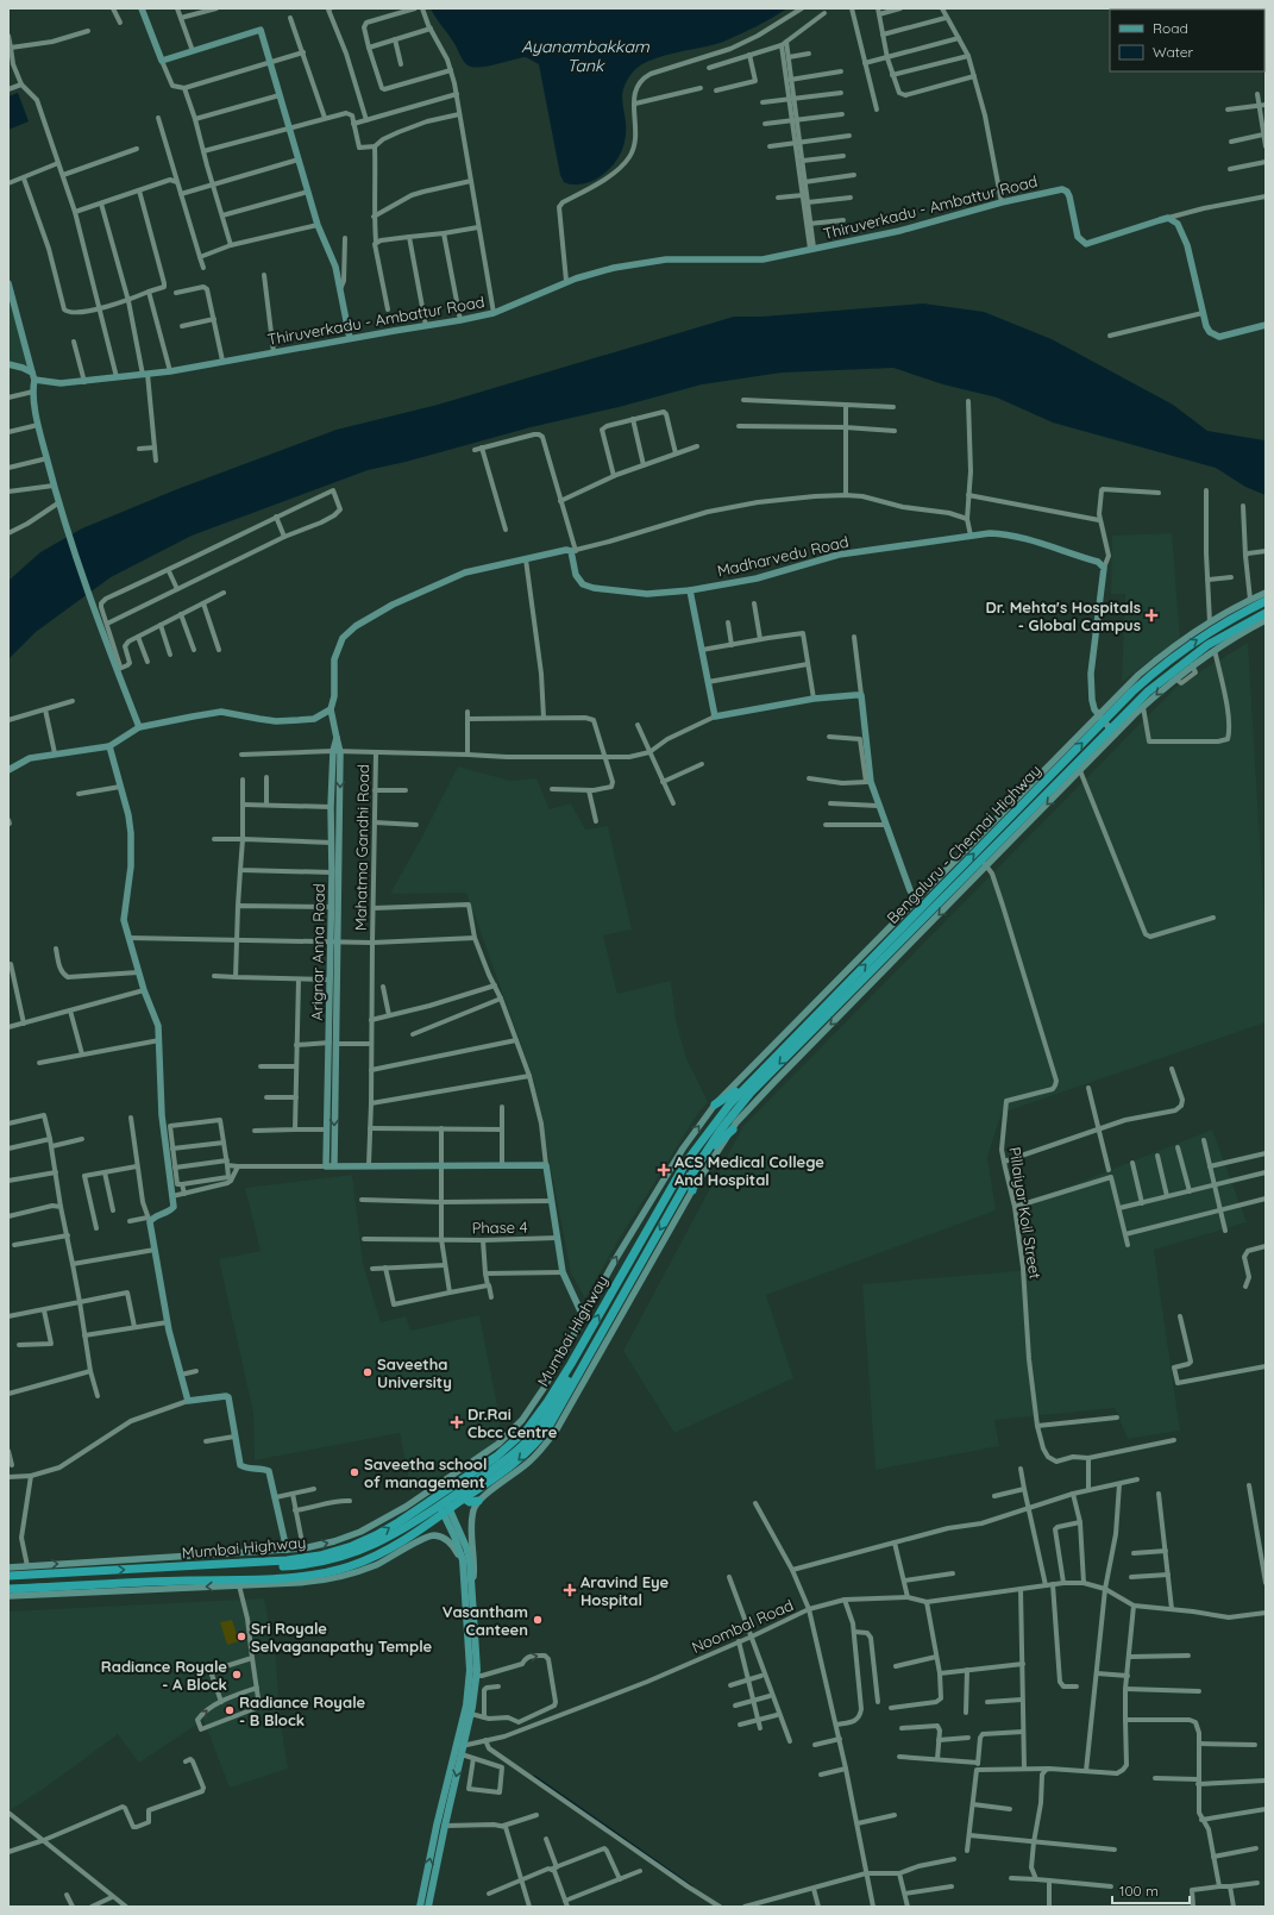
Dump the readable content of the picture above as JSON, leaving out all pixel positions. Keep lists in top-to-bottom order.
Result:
{
  "streets": {
    "highway": ["Bengaluru - Chennai Highway", "Mumbai Highway"],
    "street": [
      "Thiruverkadu - Ambattur Road",
      "Madharvedu Road",
      "Mahatma Gandhi Road",
      "Arignar Anna Road",
      "Pillaiyar Koil Street",
      "Phase 4",
      "Noombal Road"
    ]
  },
  "crossings": [
    ["Bengaluru - Chennai Highway", "Pillaiyar Koil Street"],
    ["Bengaluru - Chennai Highway", "Mumbai Highway"]
  ],
  "water": ["Ayanambakkam Tank"],
  "places": {
    "health": [
      "Dr. Mehta's Hospitals - Global Campus",
      "ACS Medical College And Hospital",
      "Dr.Rai Cbcc Centre",
      "Aravind Eye Hospital"
    ],
    "other": [
      "Saveetha University",
      "Saveetha school of management",
      "Vasantham Canteen",
      "Sri Royale Selvaganapathy Temple",
      "Radiance Royale - A Block",
      "Radiance Royale - B Block"
    ]
  },
  "legend": ["Road", "Water"],
  "scale_bar": "100 m"
}
